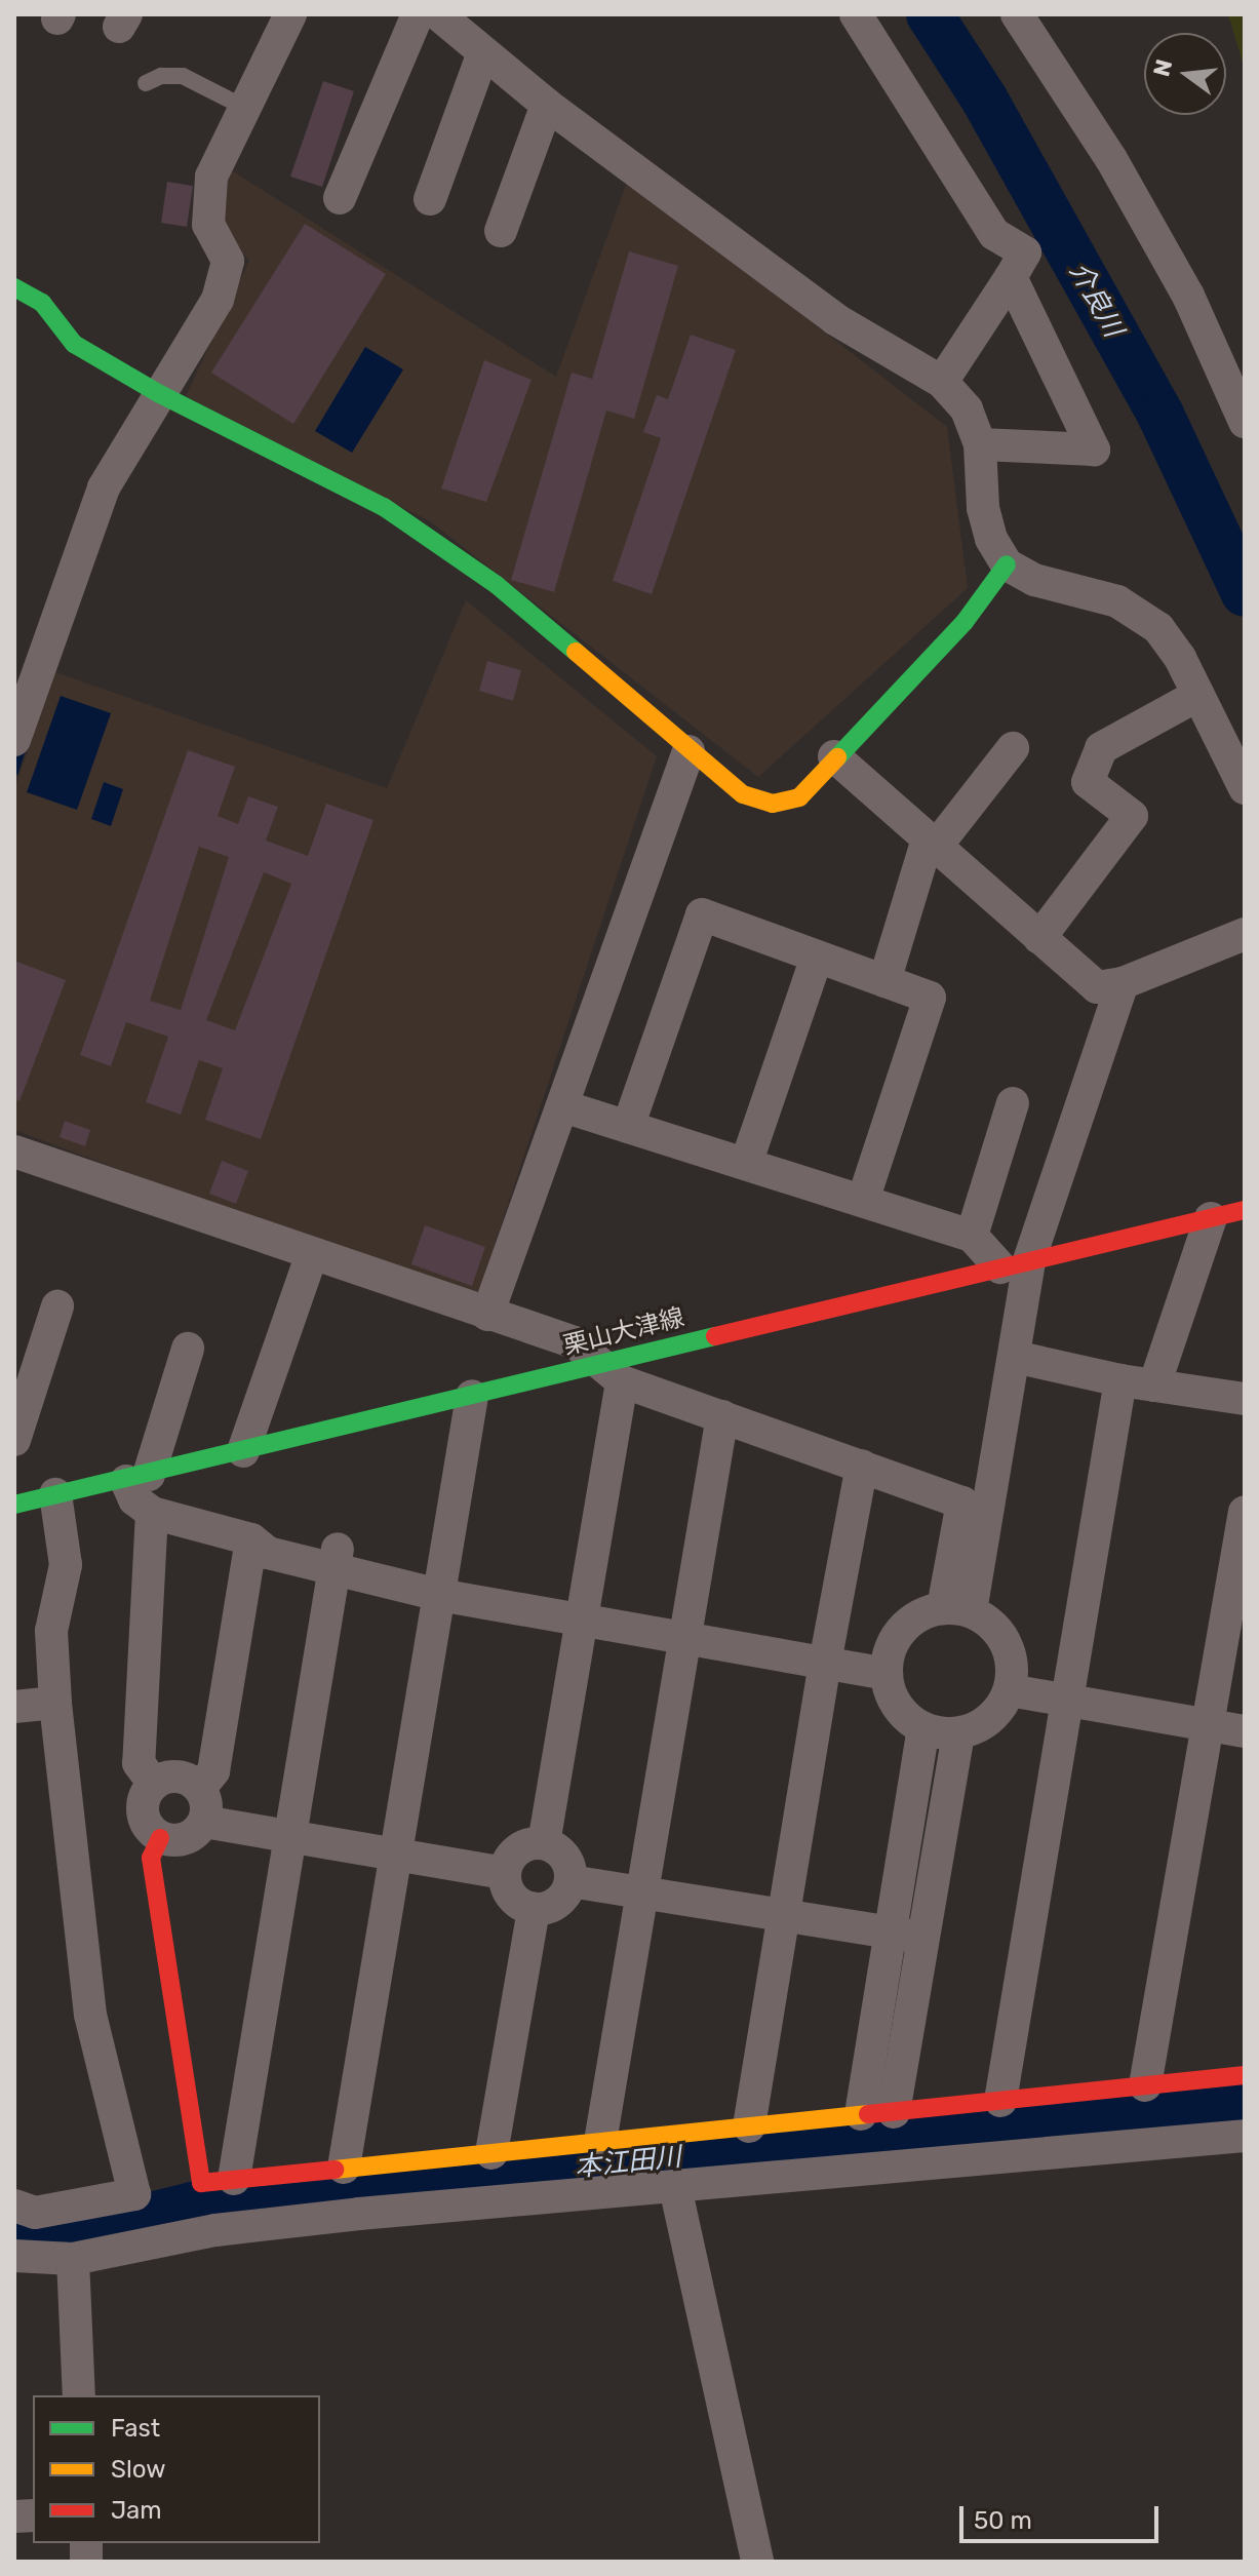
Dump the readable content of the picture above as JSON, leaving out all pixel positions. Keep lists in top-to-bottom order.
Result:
{
  "streets": {
    "street": ["栗山大津線"]
  },
  "water": ["介良川", "本江田川"],
  "legend": ["Fast", "Slow", "Jam"],
  "scale_bar": "50 m",
  "north": "left"
}
